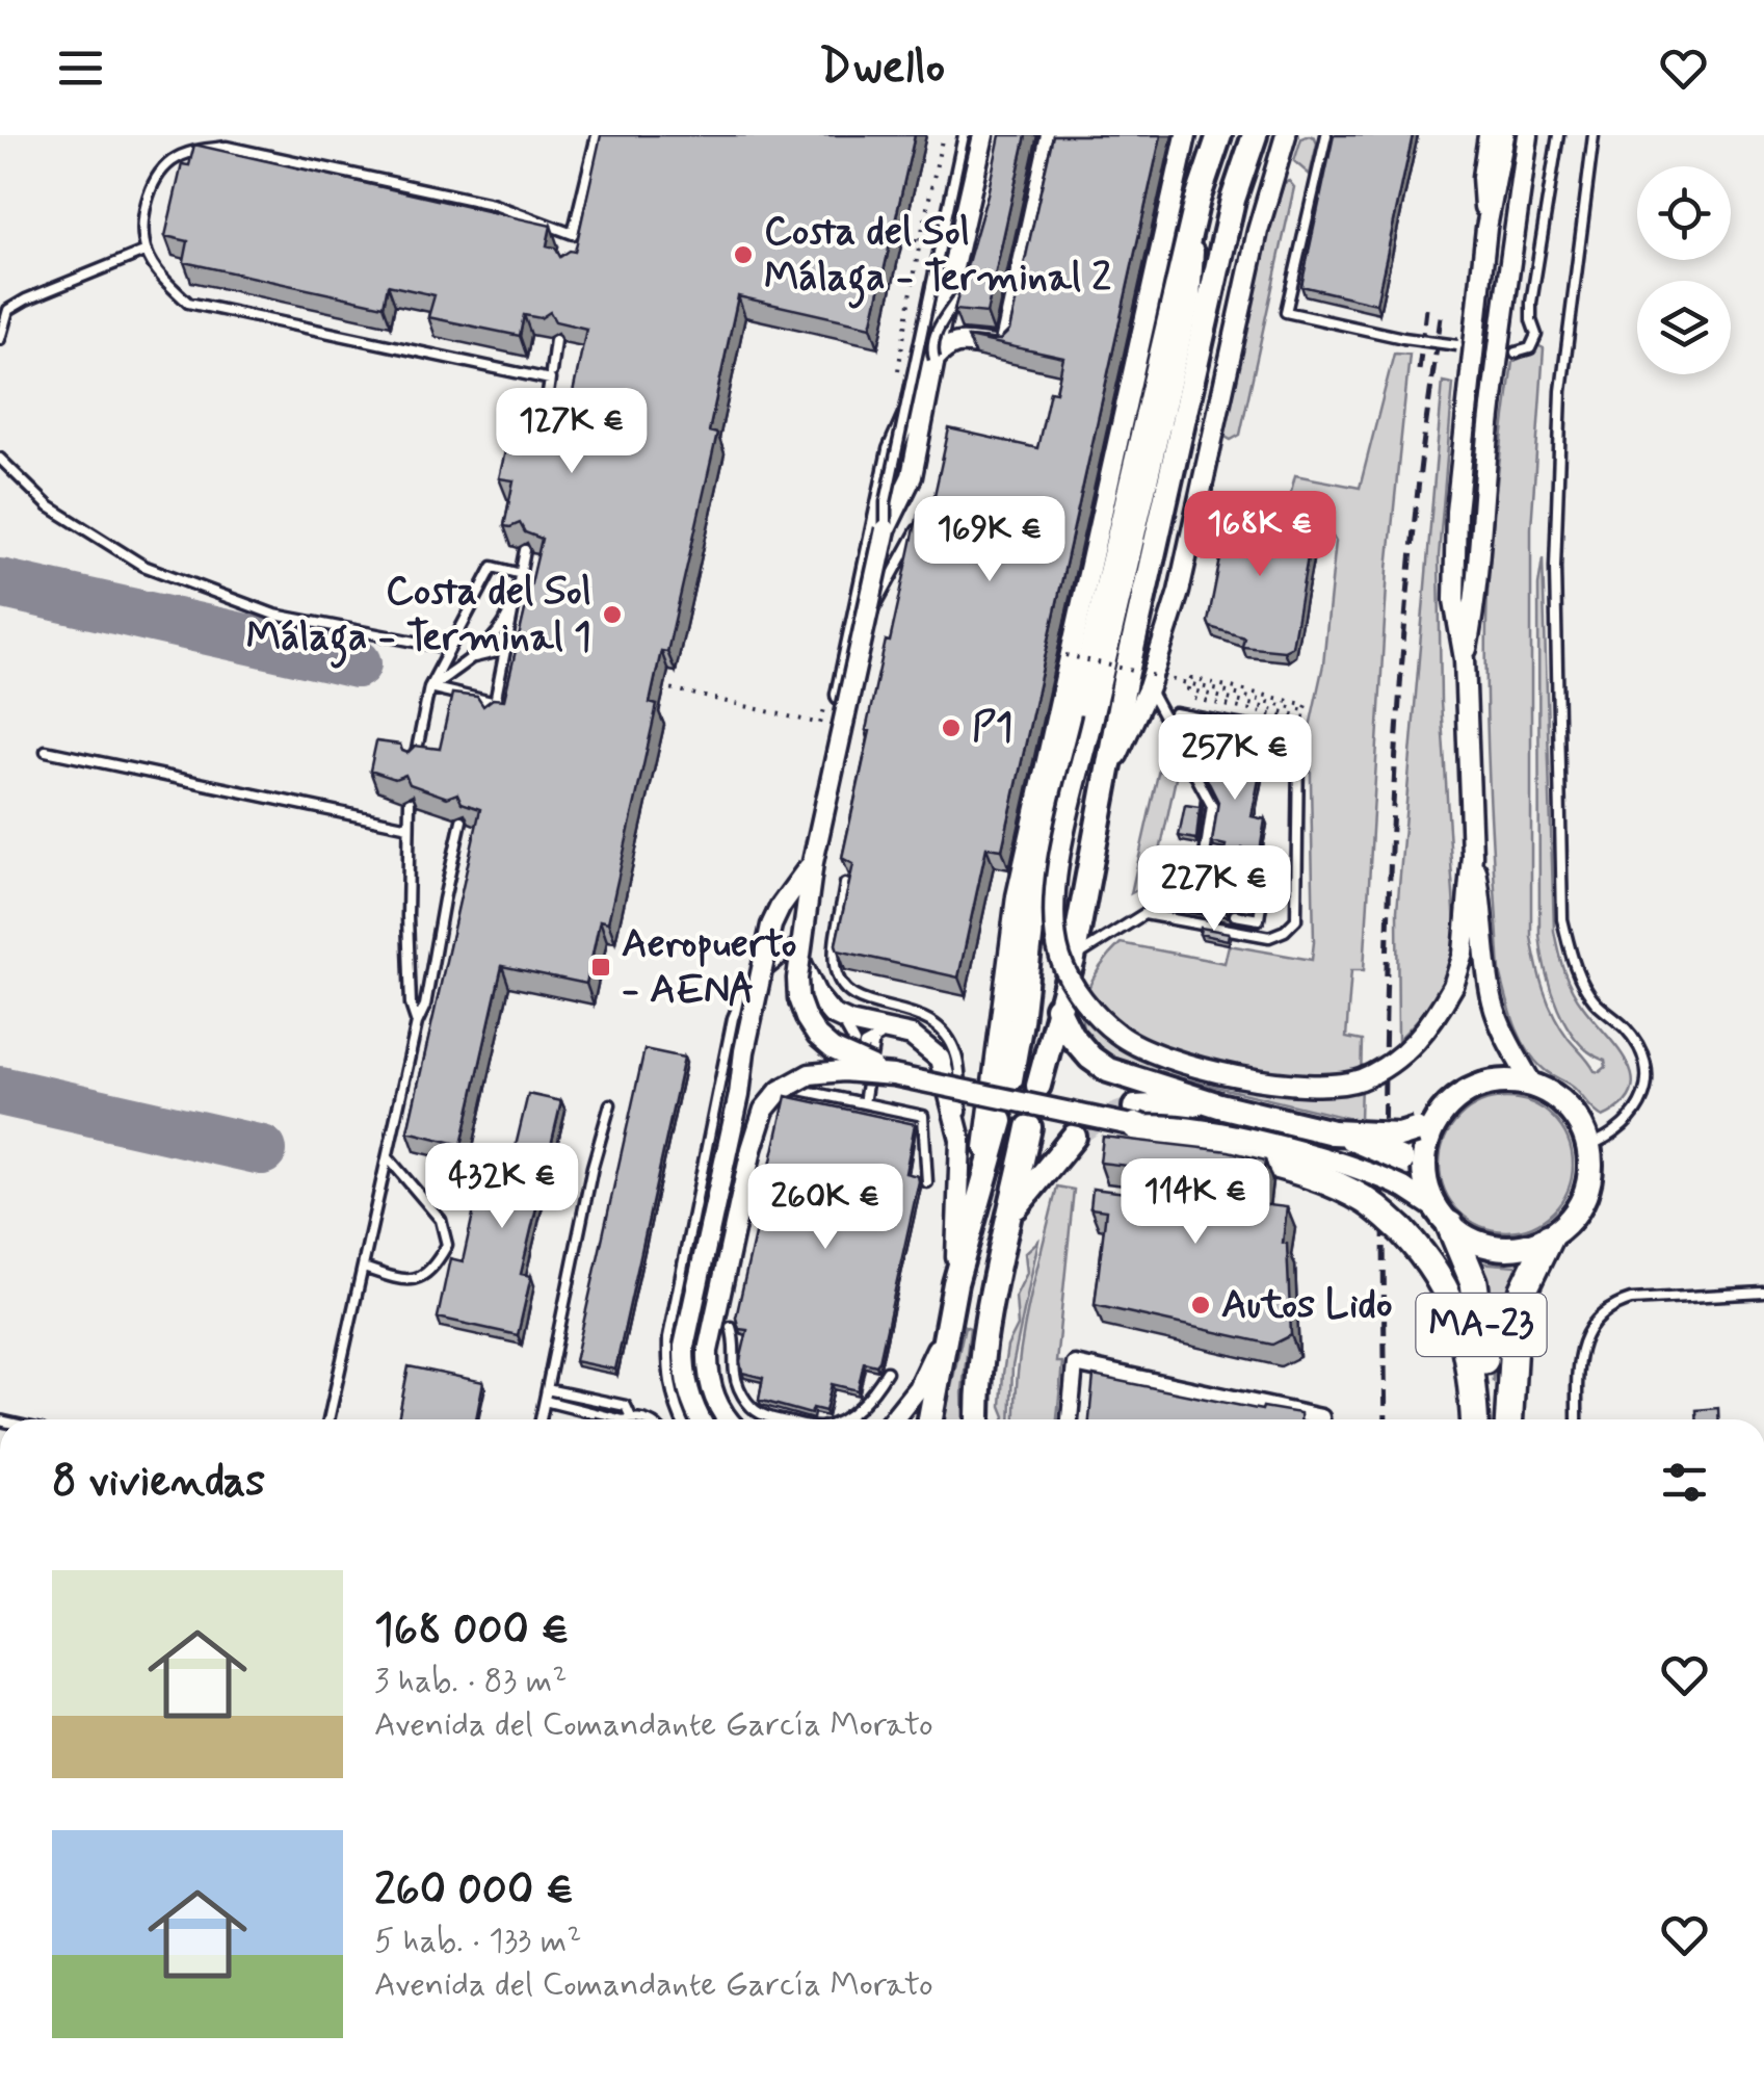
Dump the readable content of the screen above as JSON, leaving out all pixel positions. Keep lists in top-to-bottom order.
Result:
{
  "streets": {
    "highway": ["MA-23"]
  },
  "places": {
    "other": [
      "Costa del Sol Málaga - Terminal 2",
      "Costa del Sol Málaga - Terminal 1",
      "P1",
      "Autos Lido"
    ],
    "transit": ["Aeropuerto - AENA"]
  },
  "page": {
    "header": "Dwello",
    "price": [
      "127K €",
      "168K €",
      "169K €",
      "257K €",
      "227K €",
      "432K €",
      "114K €",
      "260K €"
    ],
    "heading": "8 viviendas",
    "list": [
      {
        "name": "168 000 €",
        "note": "3 hab. · 83 m² · Avenida del Comandante García Morato"
      },
      {
        "name": "260 000 €",
        "note": "5 hab. · 133 m² · Avenida del Comandante García Morato"
      }
    ]
  }
}
